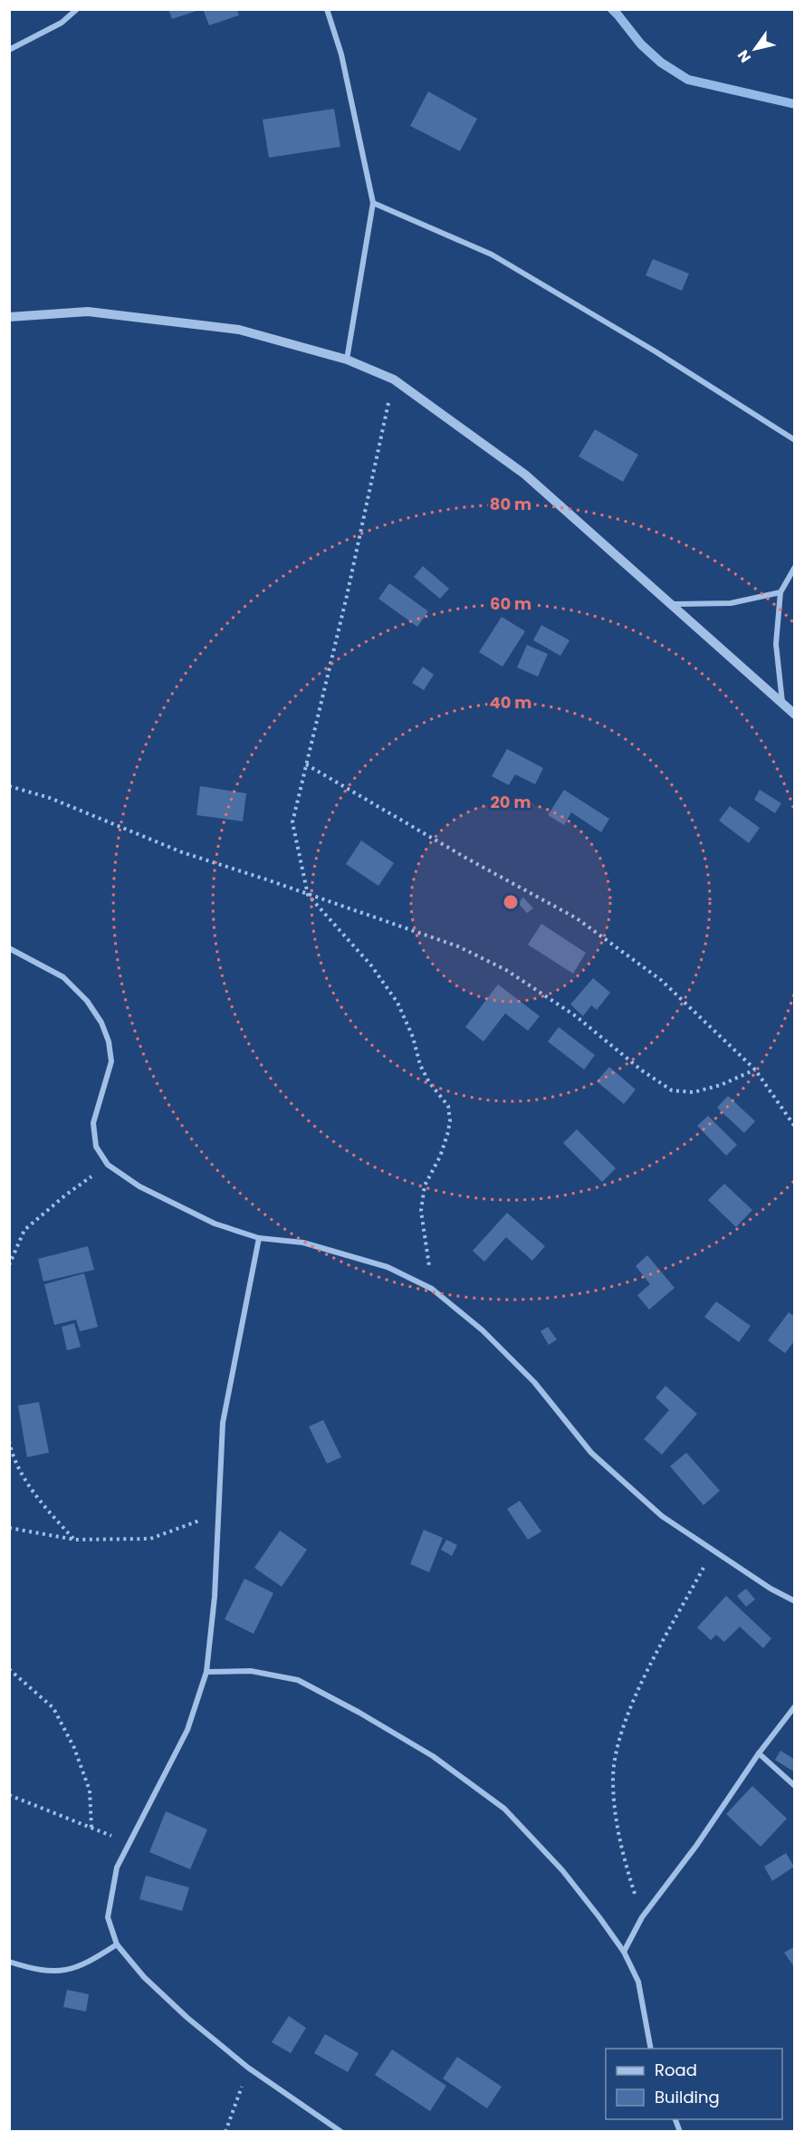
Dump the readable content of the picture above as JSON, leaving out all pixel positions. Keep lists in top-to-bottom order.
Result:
{
  "legend": ["Road", "Building"],
  "north": "bottom left",
  "rings": [
    "80 m",
    "60 m",
    "40 m",
    "20 m"
  ]
}
